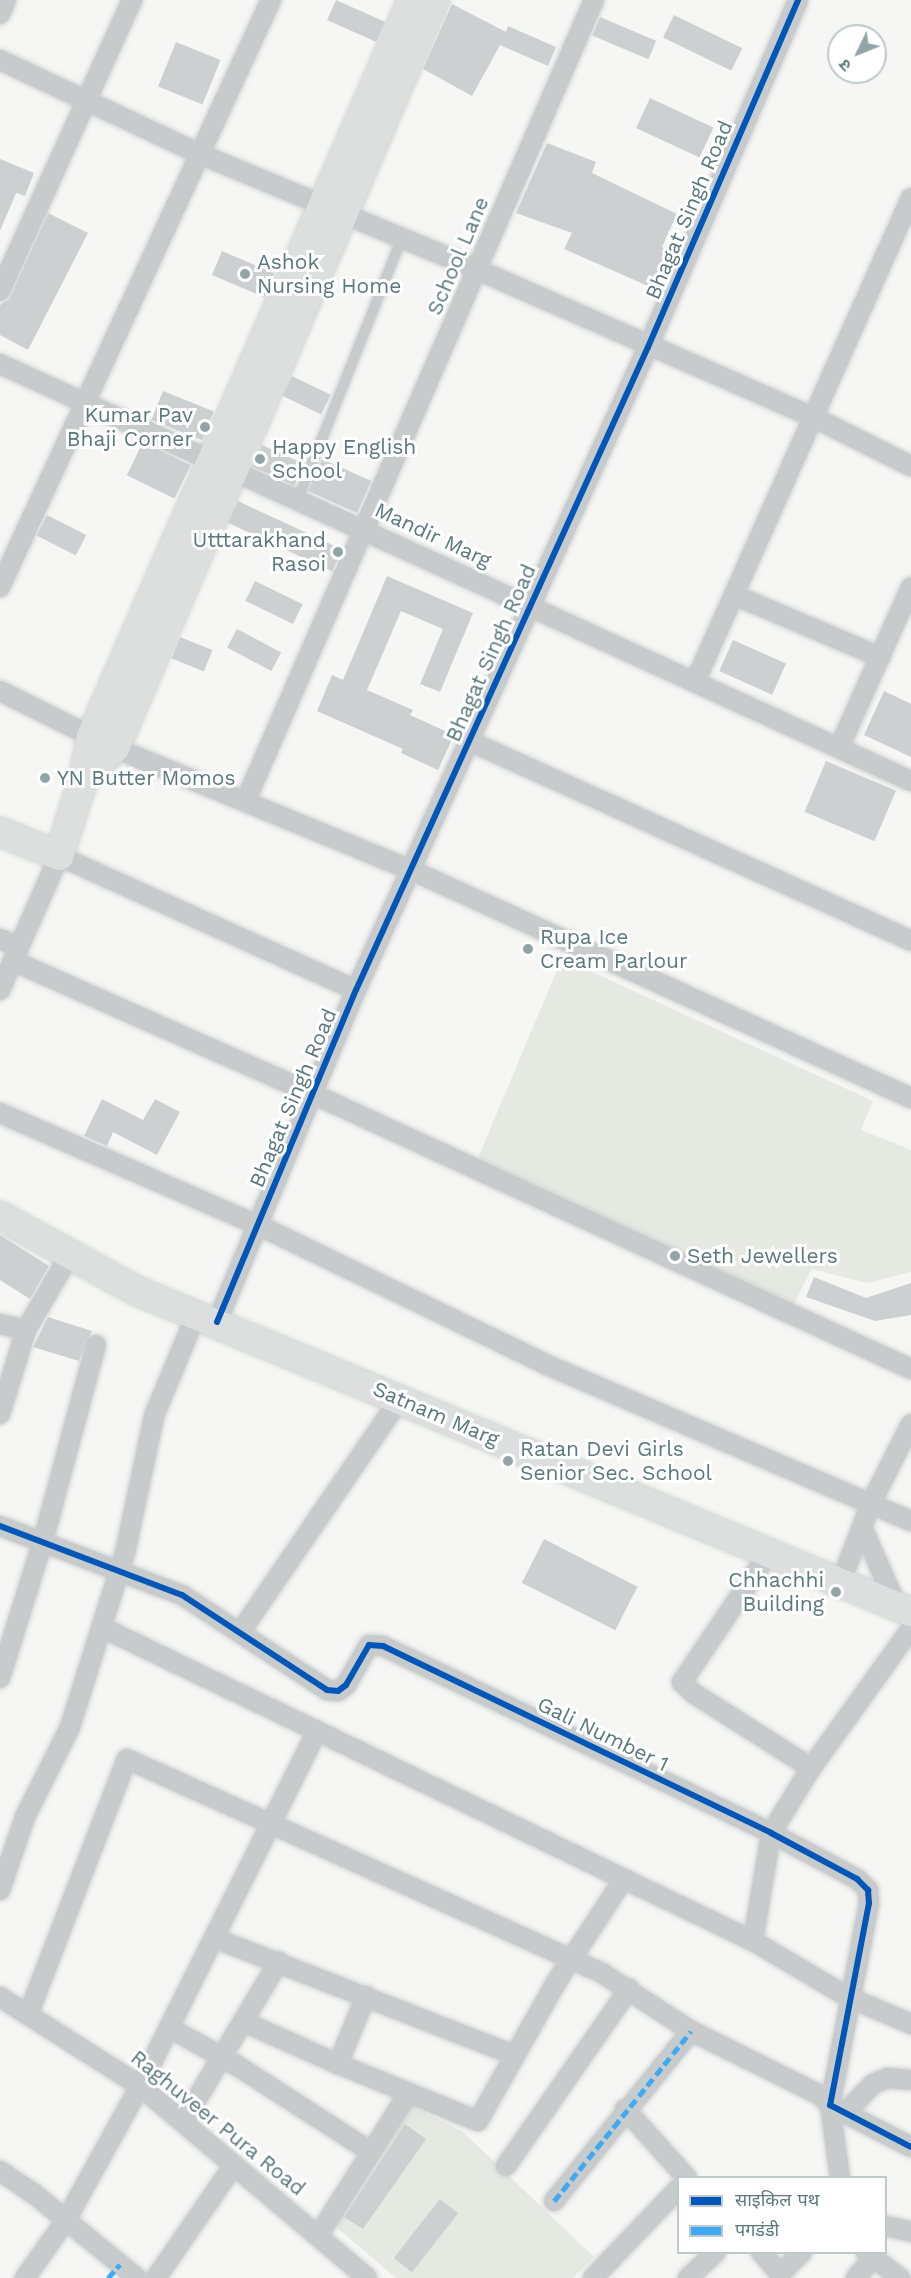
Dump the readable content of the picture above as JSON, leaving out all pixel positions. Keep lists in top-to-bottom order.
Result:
{
  "streets": {
    "street": [
      "Bhagat Singh Road",
      "School Lane",
      "Mandir Marg",
      "Satnam Marg",
      "Gali Number 1",
      "Raghuveer Pura Road"
    ]
  },
  "crossings": [
    ["Bhagat Singh Road", "Mandir Marg"],
    ["Bhagat Singh Road", "Satnam Marg"],
    ["School Lane", "Mandir Marg"]
  ],
  "places": [
    "Ashok Nursing Home",
    "Kumar Pav Bhaji Corner",
    "Happy English School",
    "Utttarakhand Rasoi",
    "YN Butter Momos",
    "Rupa Ice Cream Parlour",
    "Seth Jewellers",
    "Ratan Devi Girls Senior Sec. School",
    "Chhachhi Building"
  ],
  "legend": ["साइकिल पथ", "पगडंडी"],
  "north": "bottom left"
}
